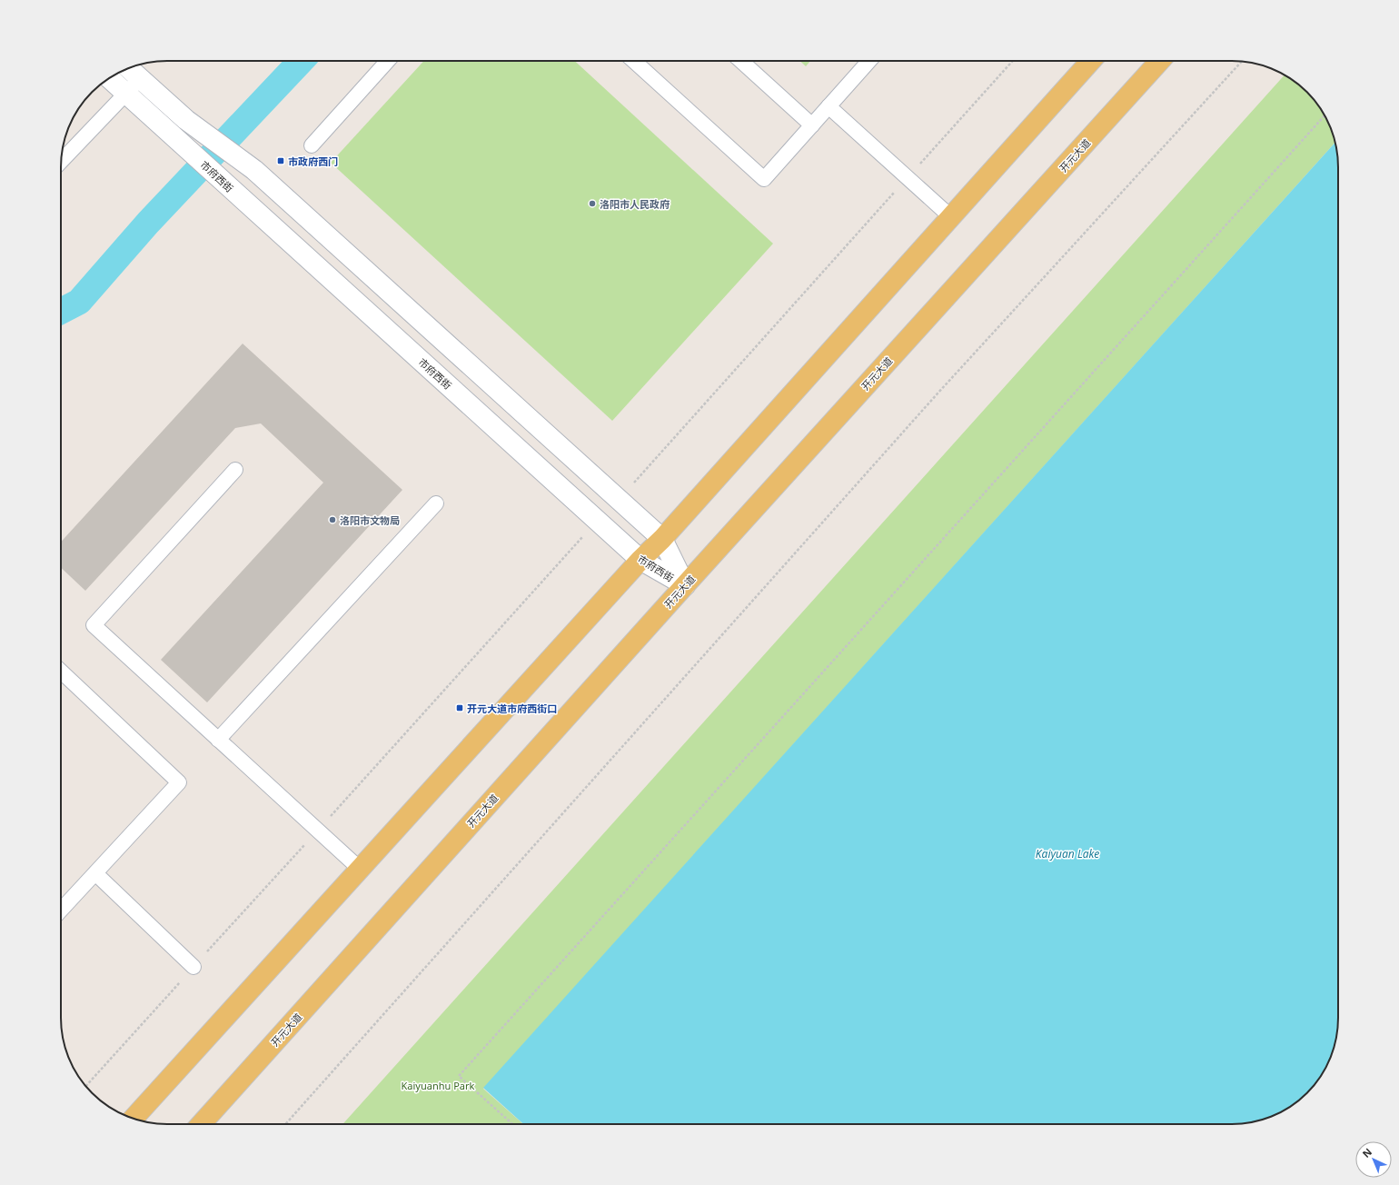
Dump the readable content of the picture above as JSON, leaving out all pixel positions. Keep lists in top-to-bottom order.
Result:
{
  "streets": {
    "main road": ["开元大道"],
    "street": ["市府西街"]
  },
  "crossings": [
    ["开元大道", "市府西街"]
  ],
  "water": ["Kaiyuan Lake"],
  "parks": ["Kaiyuanhu Park"],
  "places": {
    "transit": ["市政府西门", "开元大道市府西街口"],
    "other": ["洛阳市人民政府", "洛阳市文物局"]
  },
  "north": "top left"
}
